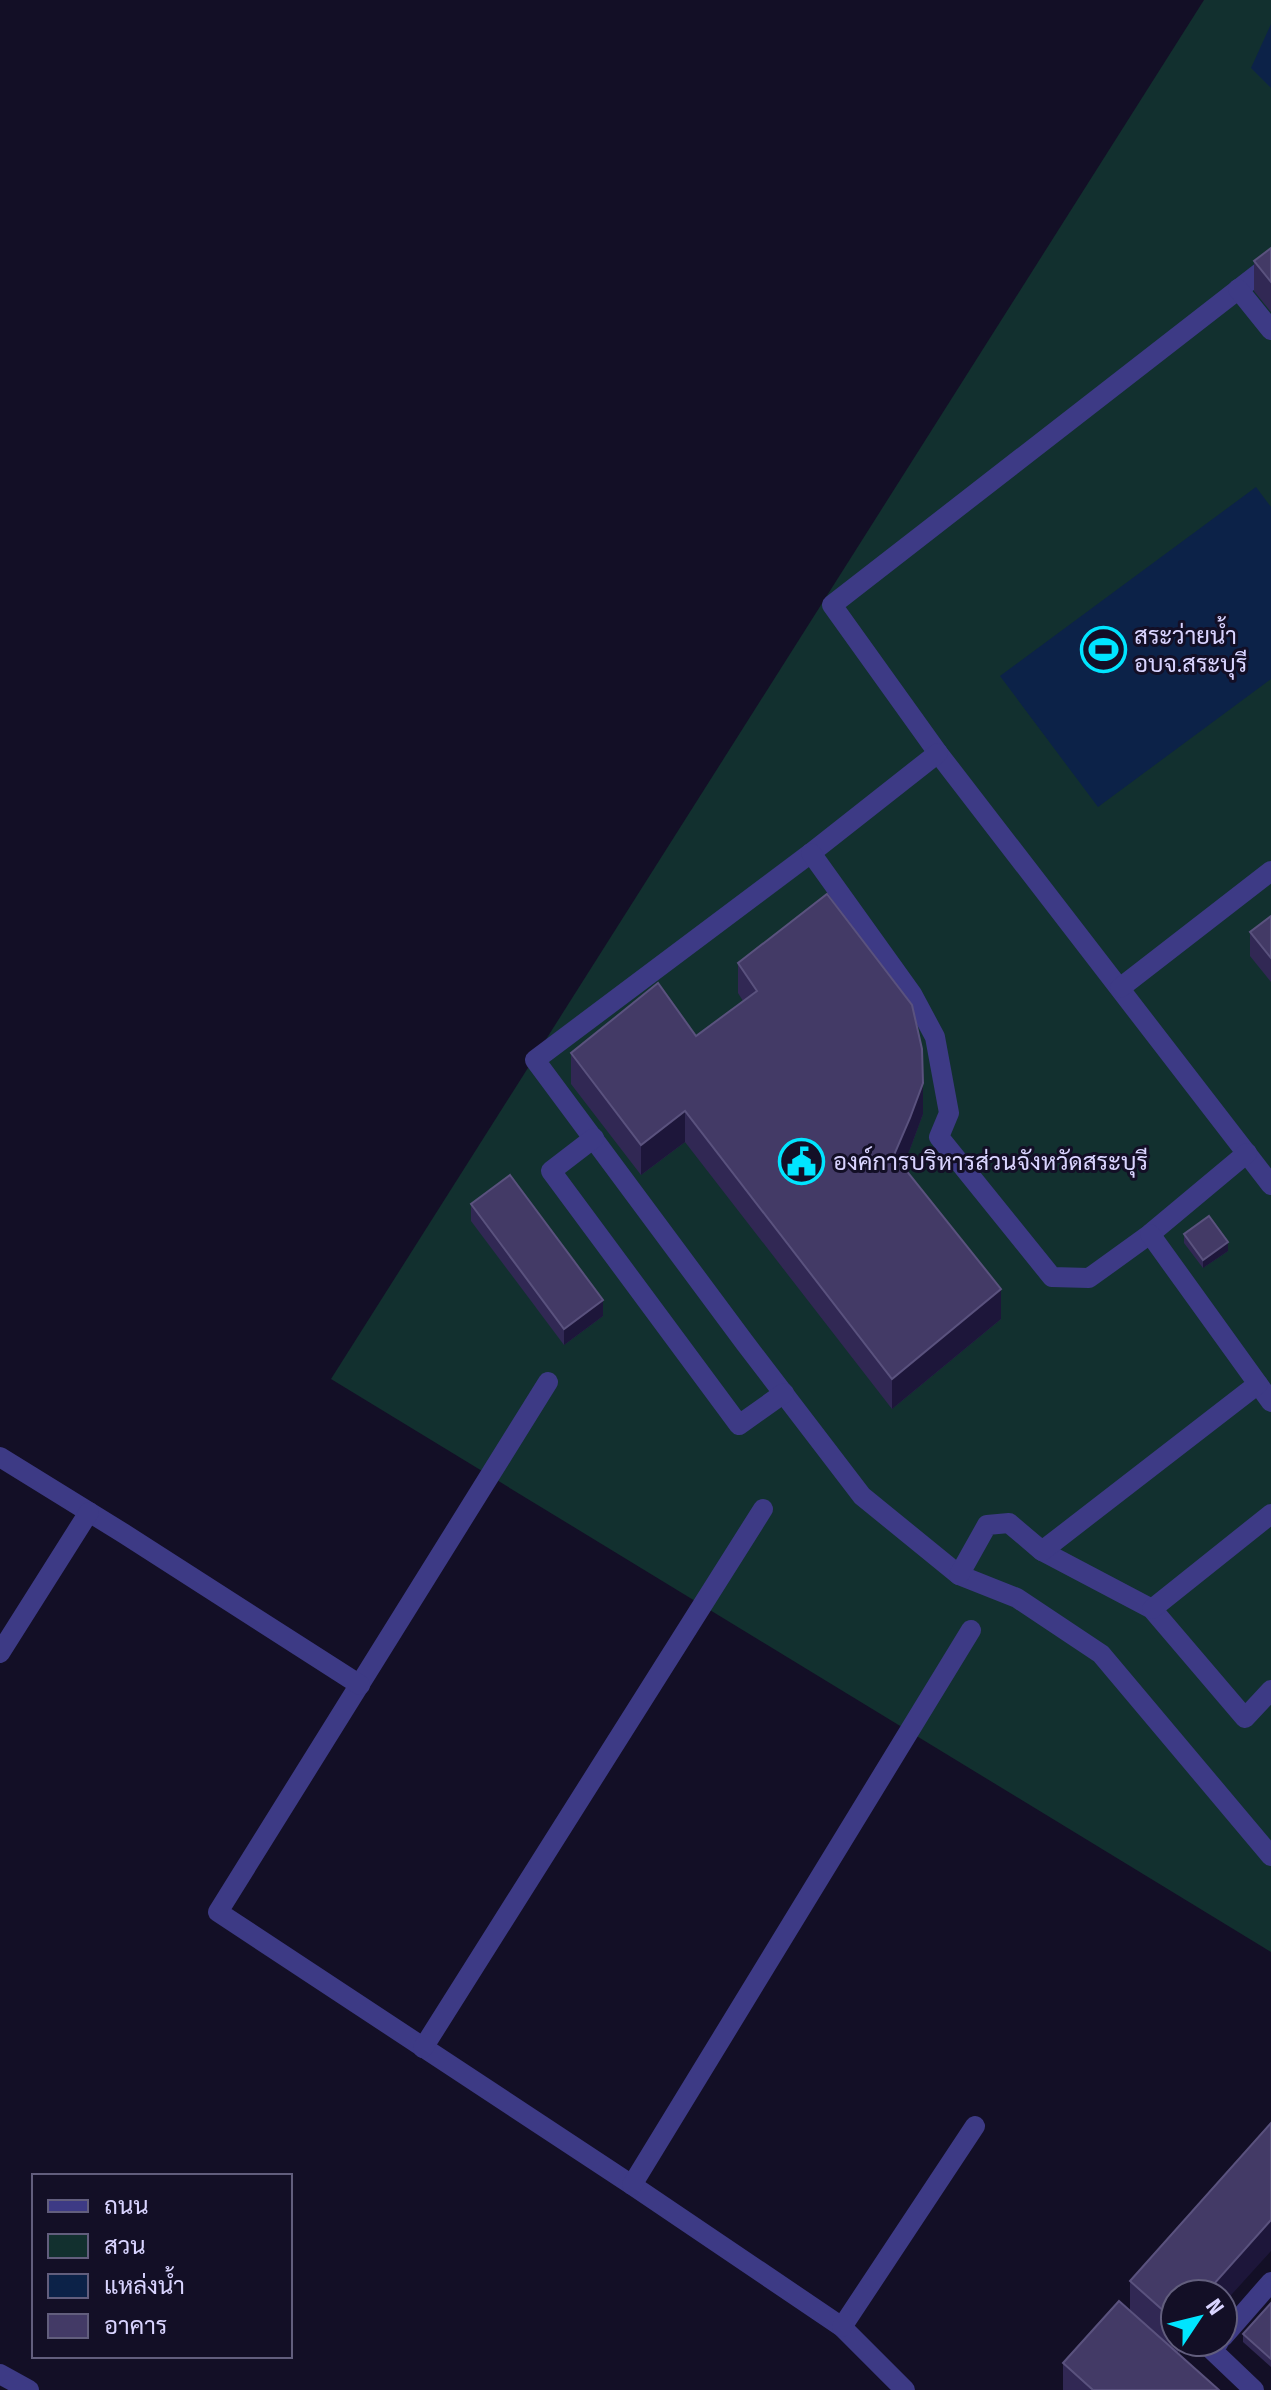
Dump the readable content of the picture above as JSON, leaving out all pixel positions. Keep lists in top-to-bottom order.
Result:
{
  "places": {
    "sports": ["สระว่ายน้ำ อบจ.สระบุรี"],
    "public building": ["องค์การบริหารส่วนจังหวัดสระบุรี"]
  },
  "legend": [
    "ถนน",
    "สวน",
    "แหล่งน้ำ",
    "อาคาร"
  ],
  "north": "top right"
}
